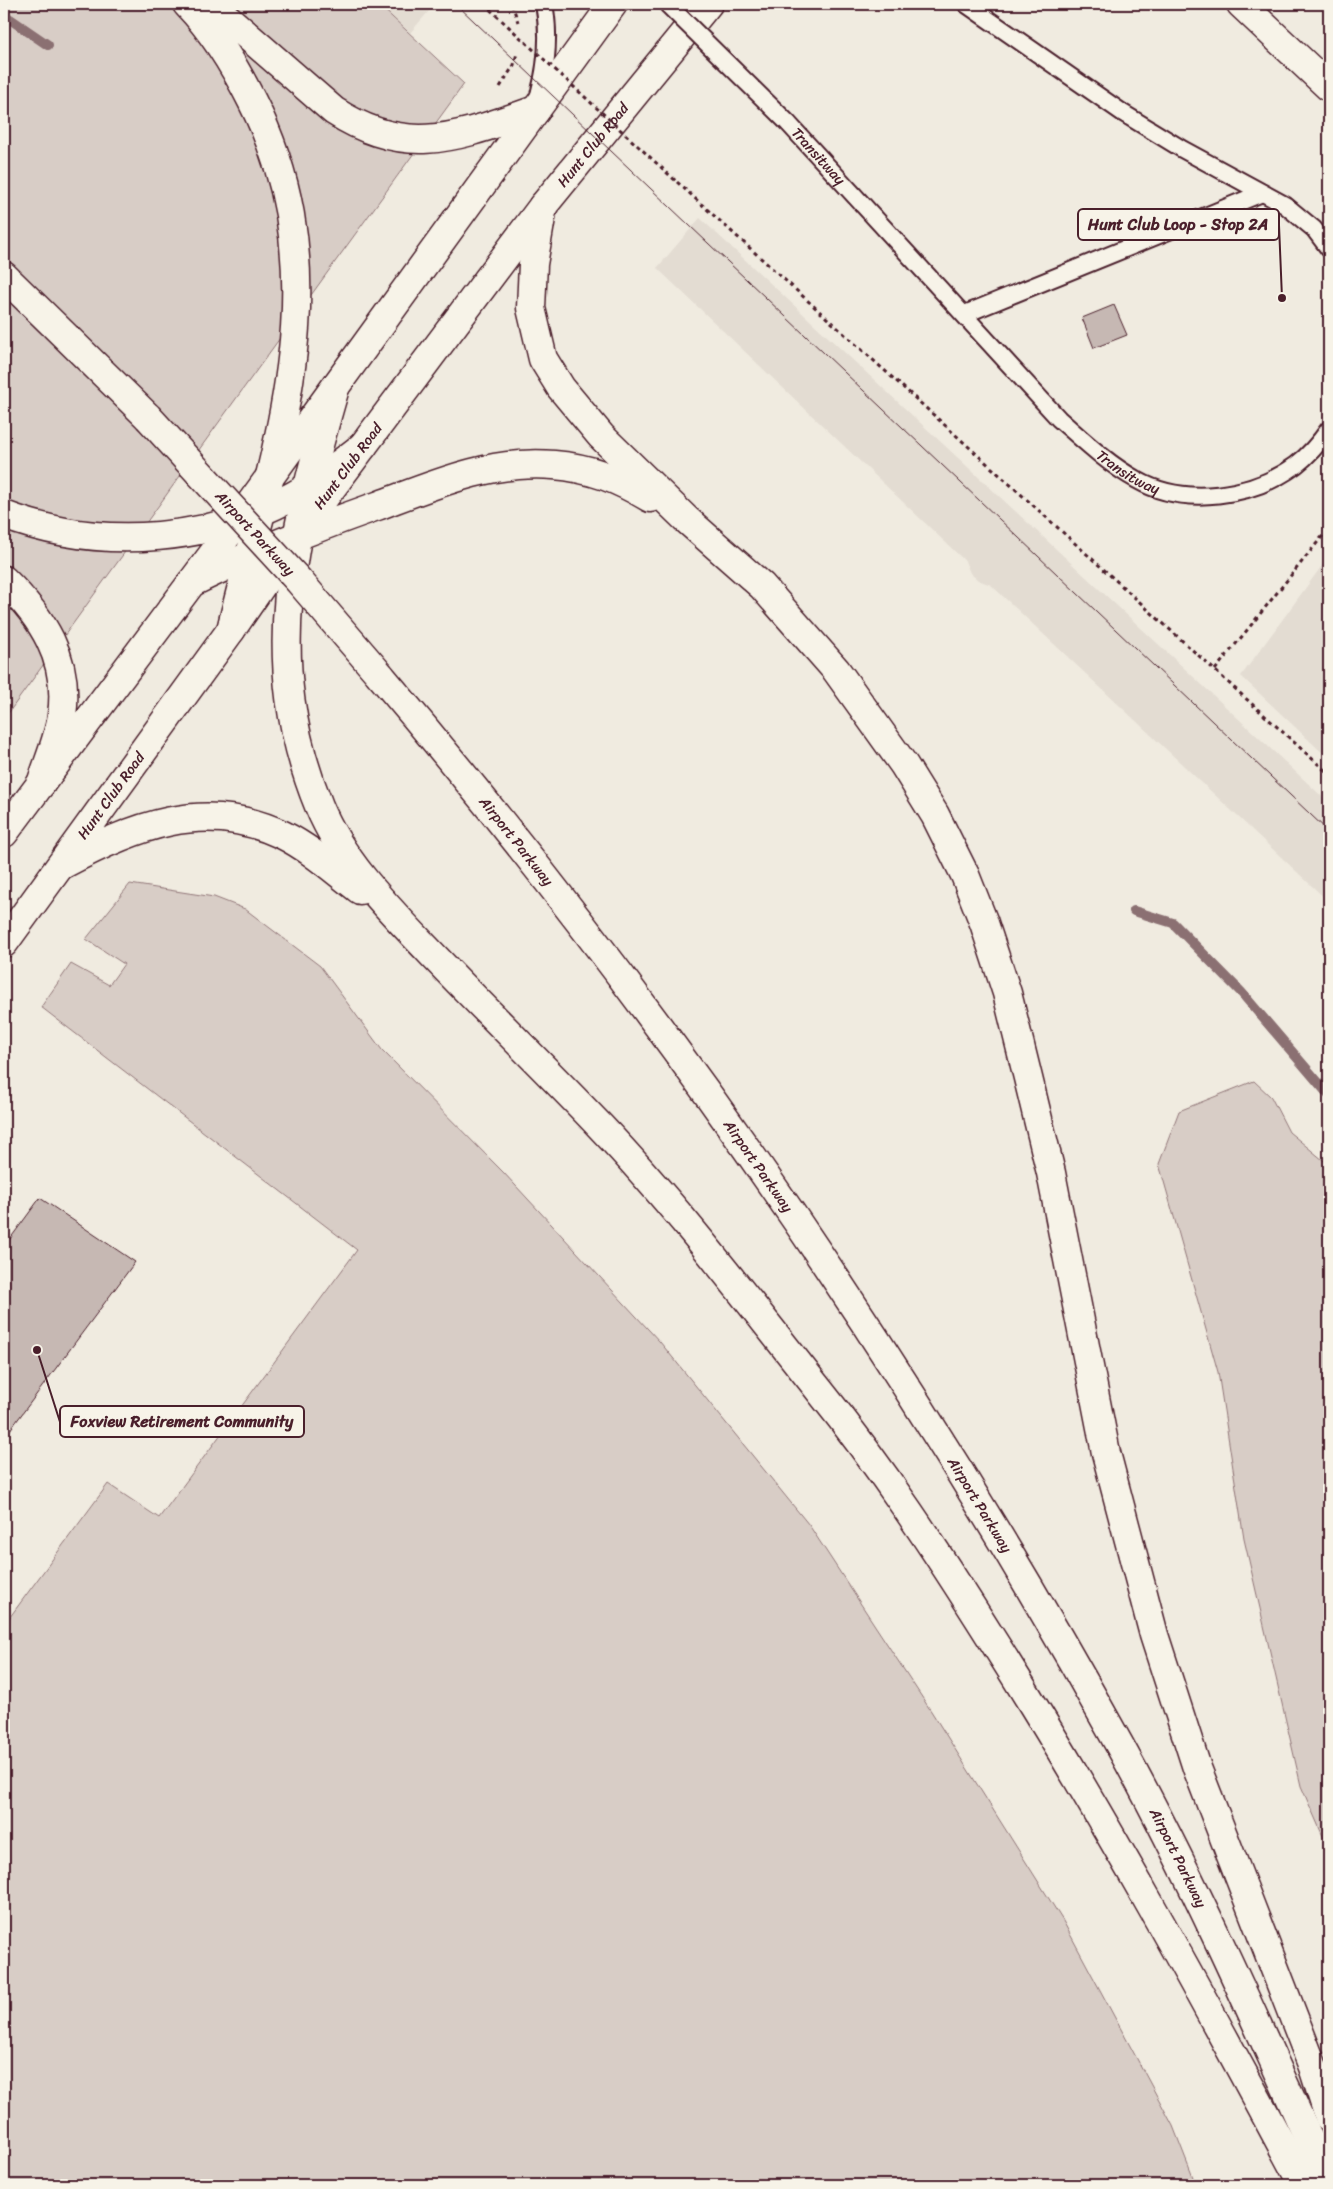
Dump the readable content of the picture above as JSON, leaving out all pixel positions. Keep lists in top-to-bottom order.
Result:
{
  "streets": {
    "main road": ["Hunt Club Road", "Airport Parkway"],
    "lane": ["Transitway"]
  },
  "places": ["Hunt Club Loop - Stop 2A", "Foxview Retirement Community"]
}
